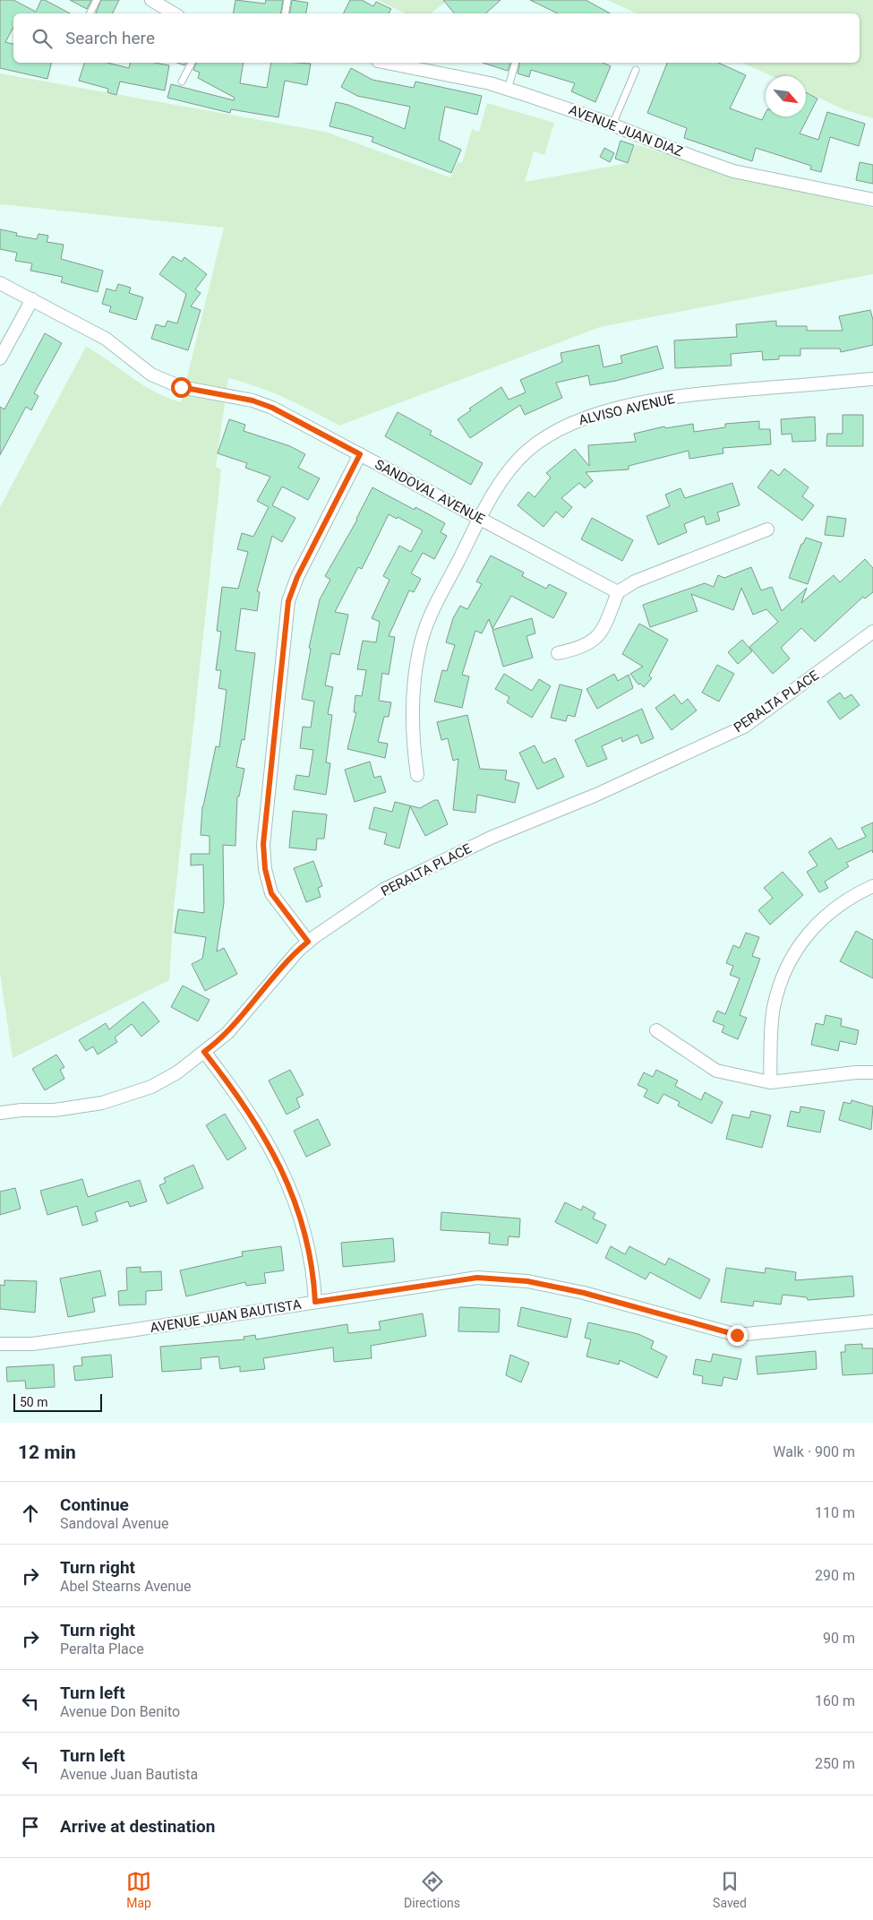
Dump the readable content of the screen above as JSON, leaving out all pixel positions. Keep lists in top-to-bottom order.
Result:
{
  "streets": {
    "street": [
      "AVENUE JUAN DIAZ",
      "ALVISO AVENUE",
      "SANDOVAL AVENUE",
      "PERALTA PLACE",
      "AVENUE JUAN BAUTISTA"
    ]
  },
  "crossings": [
    ["ALVISO AVENUE", "SANDOVAL AVENUE"]
  ],
  "scale_bar": "50 m",
  "north": "bottom right",
  "page": {
    "search": "Search here",
    "scale": "50 m",
    "heading": ["12 min", "Walk · 900 m"],
    "list": [
      ["Continue", "Sandoval Avenue", "110 m"],
      ["Turn right", "Abel Stearns Avenue", "290 m"],
      ["Turn right", "Peralta Place", "90 m"],
      ["Turn left", "Avenue Don Benito", "160 m"],
      ["Turn left", "Avenue Juan Bautista", "250 m"],
      "Arrive at destination"
    ],
    "nav": ["Map", "Directions", "Saved"]
  }
}
